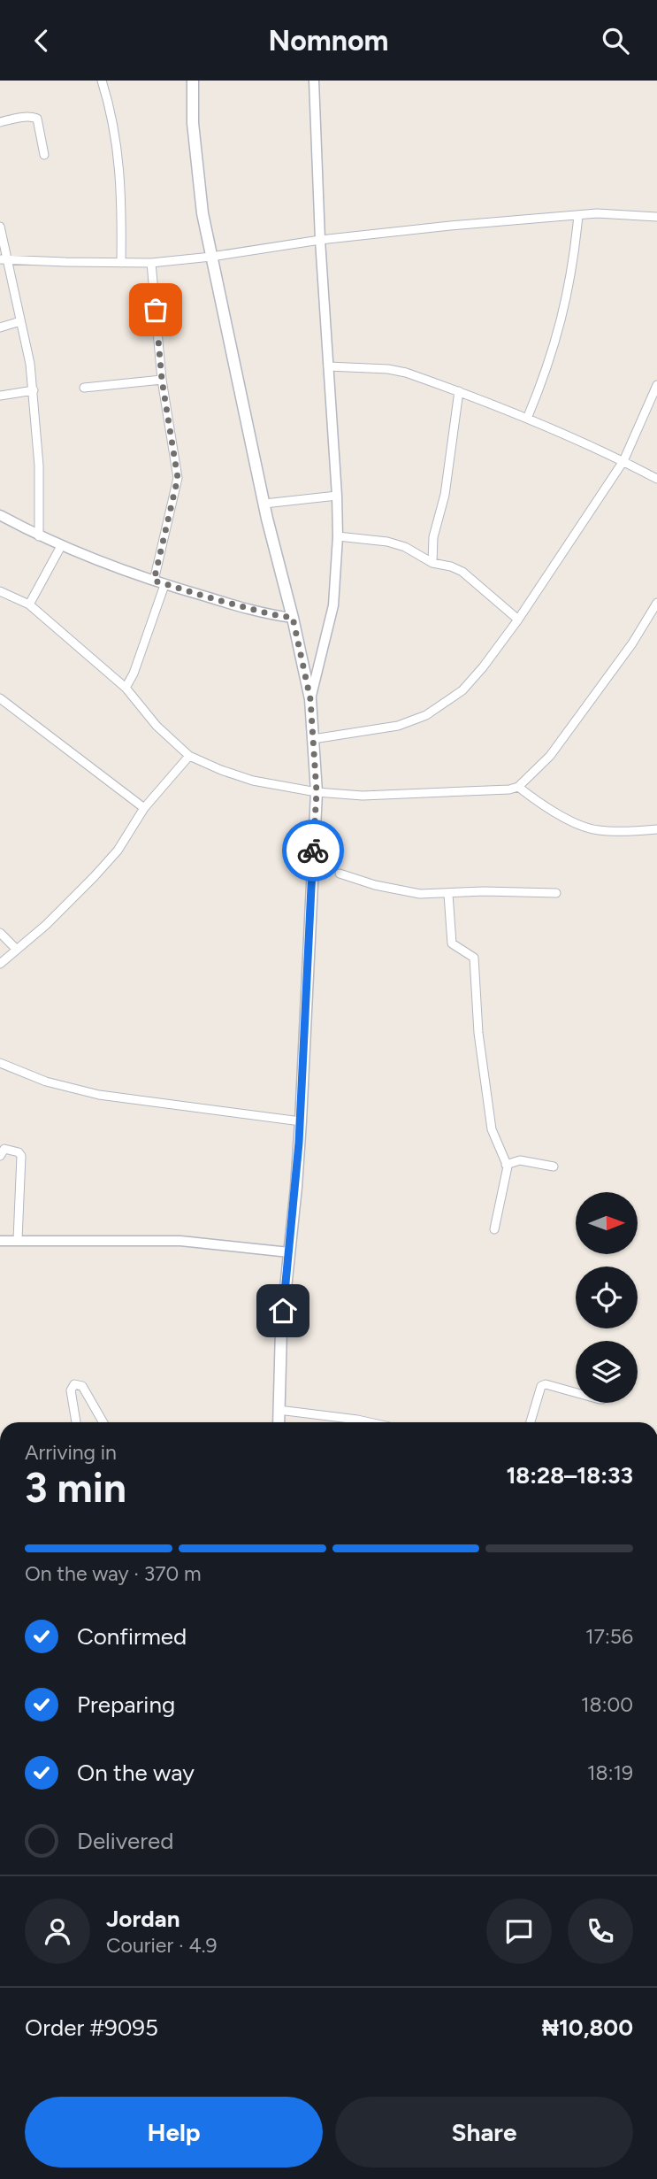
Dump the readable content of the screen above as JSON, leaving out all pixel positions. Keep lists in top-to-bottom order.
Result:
{
  "north": "right",
  "page": {
    "header": "Nomnom",
    "heading": ["3 min", "Arriving in", "18:28–18:33"],
    "panel": [
      "Jordan",
      "Courier · 4.9",
      "Order #9095",
      "₦10,800"
    ],
    "bar": "On the way · 370 m",
    "list": [
      ["Confirmed", "17:56"],
      ["Preparing", "18:00"],
      ["On the way", "18:19"],
      "Delivered"
    ],
    "buttons": ["Help", "Share"]
  }
}
